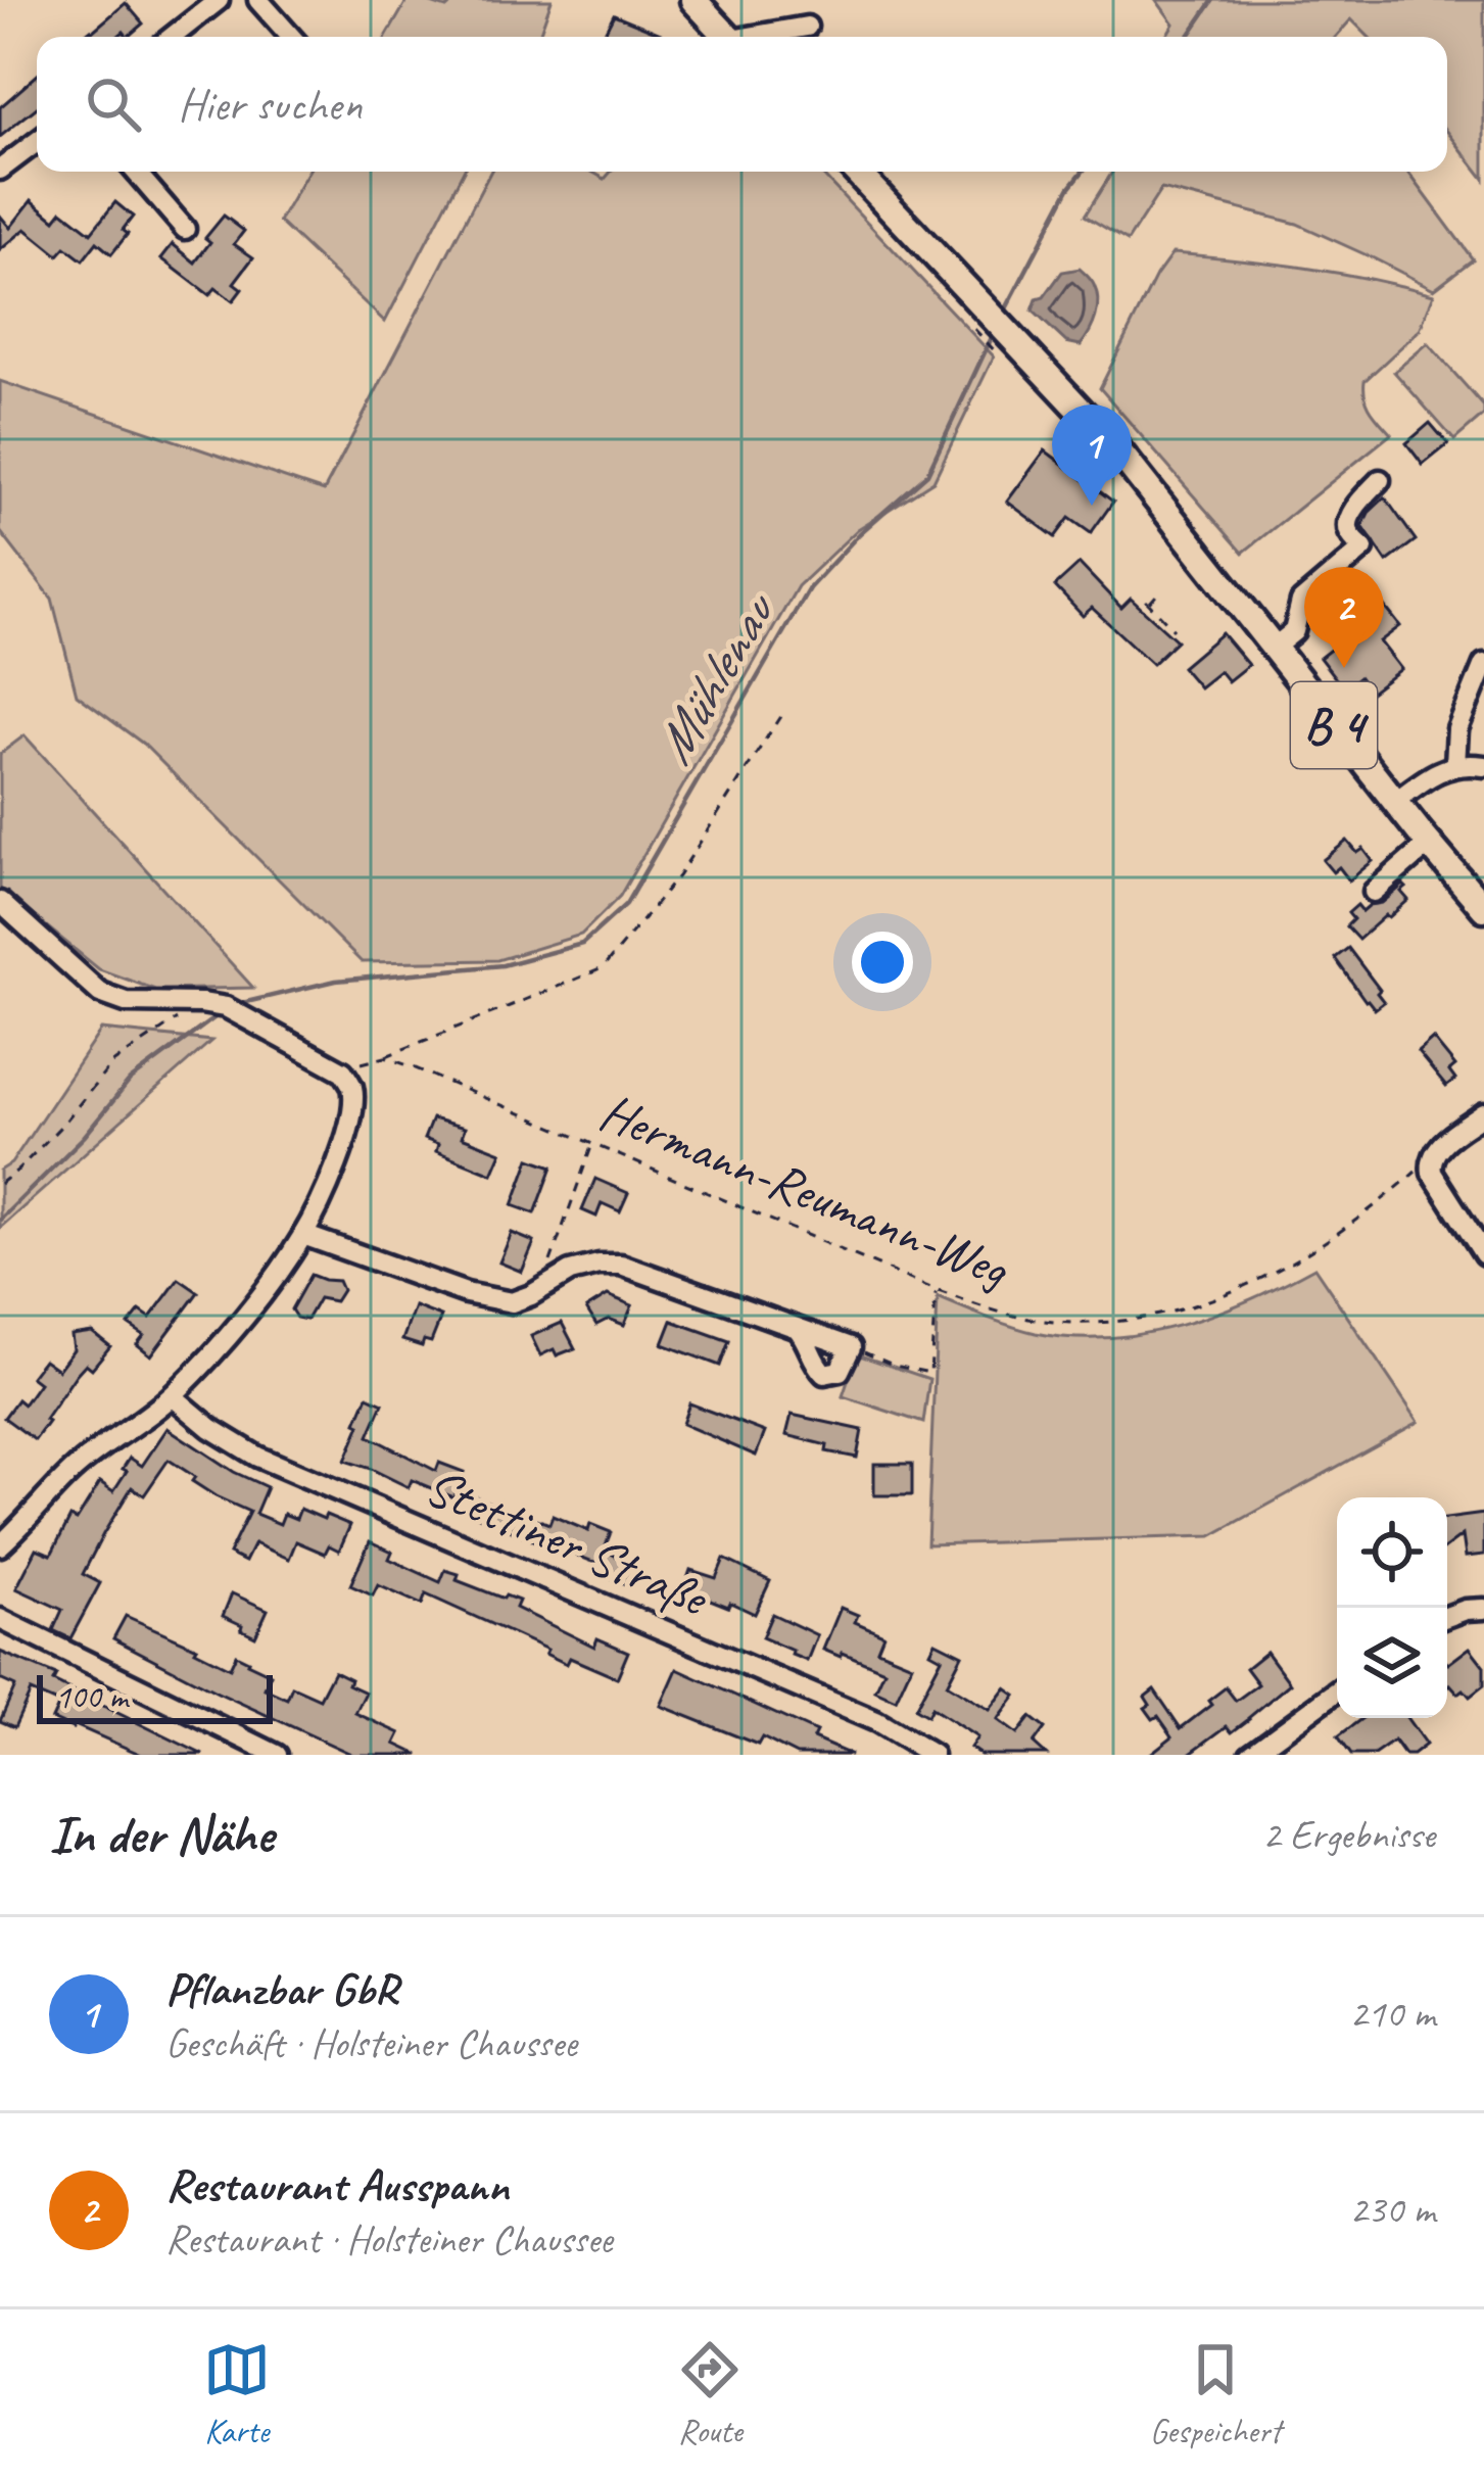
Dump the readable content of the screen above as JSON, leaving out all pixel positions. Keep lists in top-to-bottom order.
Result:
{
  "streets": {
    "main road": ["B 4"],
    "street": ["Stettiner Straße"],
    "path": ["Hermann-Reumann-Weg"]
  },
  "water": ["Mühlenau"],
  "scale_bar": "100 m",
  "page": {
    "search": "Hier suchen",
    "pins": ["1", "2"],
    "scale": "100 m",
    "heading": ["In der Nähe", "2 Ergebnisse"],
    "list": [
      {
        "mark": "1",
        "name": "Pflanzbar GbR",
        "note": "Geschäft · Holsteiner Chaussee",
        "value": "210 m"
      },
      {
        "mark": "2",
        "name": "Restaurant Ausspann",
        "note": "Restaurant · Holsteiner Chaussee",
        "value": "230 m"
      }
    ],
    "nav": ["Karte", "Route", "Gespeichert"]
  }
}
